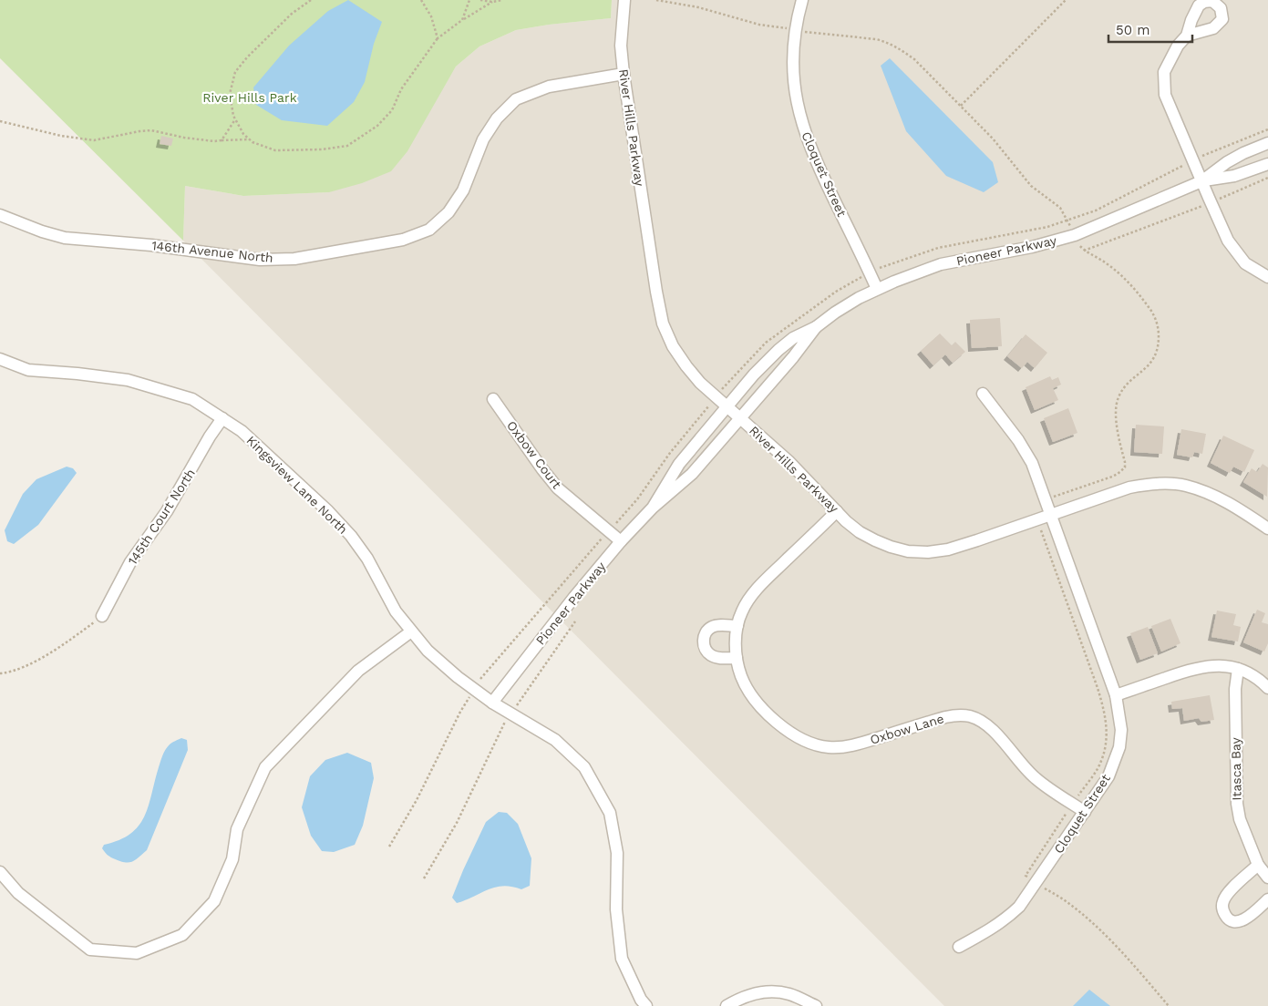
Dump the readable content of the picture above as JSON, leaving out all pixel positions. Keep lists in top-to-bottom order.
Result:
{
  "streets": {
    "street": [
      "River Hills Parkway",
      "Cloquet Street",
      "Pioneer Parkway",
      "146th Avenue North",
      "Oxbow Court",
      "Kingsview Lane North",
      "145th Court North",
      "Oxbow Lane",
      "Itasca Bay"
    ]
  },
  "crossings": [
    ["River Hills Parkway", "Cloquet Street"],
    ["River Hills Parkway", "Pioneer Parkway"],
    ["River Hills Parkway", "146th Avenue North"],
    ["River Hills Parkway", "Oxbow Lane"],
    ["Cloquet Street", "Pioneer Parkway"],
    ["Cloquet Street", "Oxbow Lane"],
    ["Pioneer Parkway", "Oxbow Court"],
    ["Pioneer Parkway", "Kingsview Lane North"],
    ["Kingsview Lane North", "145th Court North"]
  ],
  "parks": ["River Hills Park"],
  "scale_bar": "50 m"
}
